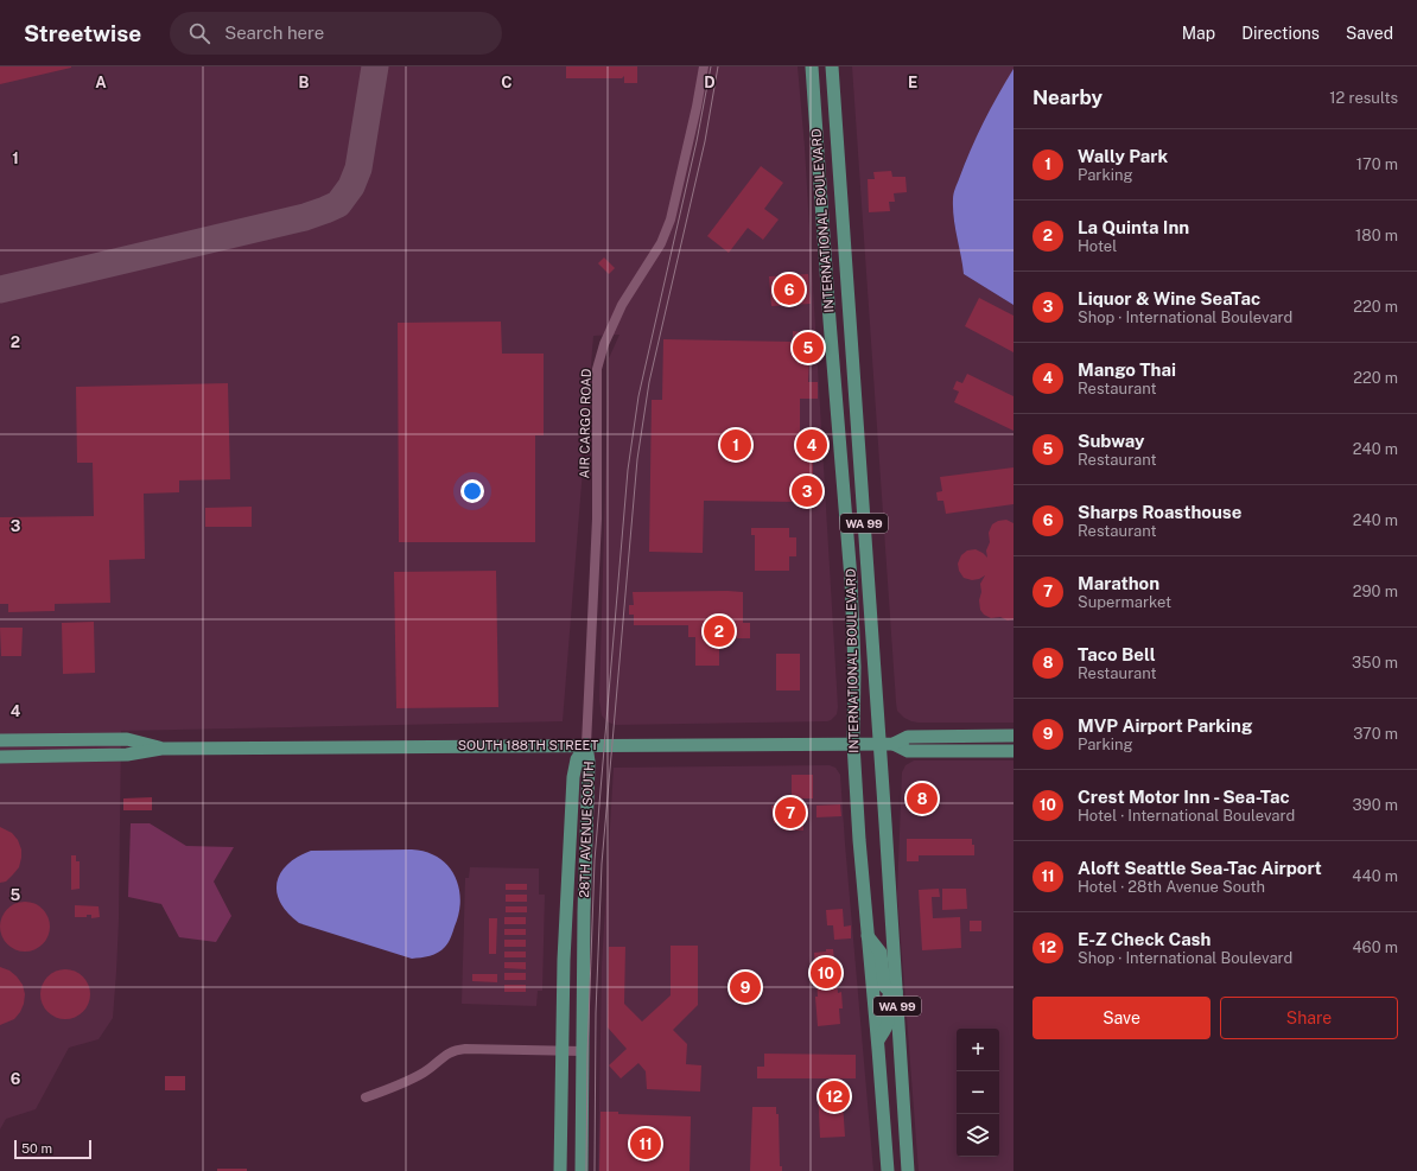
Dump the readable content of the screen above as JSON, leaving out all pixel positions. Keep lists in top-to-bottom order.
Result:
{
  "streets": {
    "main road": [
      "INTERNATIONAL BOULEVARD",
      "WA 99",
      "SOUTH 188TH STREET",
      "28TH AVENUE SOUTH"
    ],
    "street": ["AIR CARGO ROAD"]
  },
  "crossings": [
    ["INTERNATIONAL BOULEVARD", "SOUTH 188TH STREET"],
    ["AIR CARGO ROAD", "SOUTH 188TH STREET"],
    ["AIR CARGO ROAD", "28TH AVENUE SOUTH"],
    ["SOUTH 188TH STREET", "28TH AVENUE SOUTH"]
  ],
  "scale_bar": "50 m",
  "page": {
    "header": "Streetwise",
    "search": "Search here",
    "nav": ["Map", "Directions", "Saved"],
    "heading": ["Nearby", "12 results"],
    "list": [
      {
        "mark": "1",
        "name": "Wally Park",
        "note": "Parking",
        "value": "170 m"
      },
      {
        "mark": "2",
        "name": "La Quinta Inn",
        "note": "Hotel",
        "value": "180 m"
      },
      {
        "mark": "3",
        "name": "Liquor & Wine SeaTac",
        "note": "Shop · International Boulevard",
        "value": "220 m"
      },
      {
        "mark": "4",
        "name": "Mango Thai",
        "note": "Restaurant",
        "value": "220 m"
      },
      {
        "mark": "5",
        "name": "Subway",
        "note": "Restaurant",
        "value": "240 m"
      },
      {
        "mark": "6",
        "name": "Sharps Roasthouse",
        "note": "Restaurant",
        "value": "240 m"
      },
      {
        "mark": "7",
        "name": "Marathon",
        "note": "Supermarket",
        "value": "290 m"
      },
      {
        "mark": "8",
        "name": "Taco Bell",
        "note": "Restaurant",
        "value": "350 m"
      },
      {
        "mark": "9",
        "name": "MVP Airport Parking",
        "note": "Parking",
        "value": "370 m"
      },
      {
        "mark": "10",
        "name": "Crest Motor Inn - Sea-Tac",
        "note": "Hotel · International Boulevard",
        "value": "390 m"
      },
      {
        "mark": "11",
        "name": "Aloft Seattle Sea-Tac Airport",
        "note": "Hotel · 28th Avenue South",
        "value": "440 m"
      },
      {
        "mark": "12",
        "name": "E-Z Check Cash",
        "note": "Shop · International Boulevard",
        "value": "460 m"
      }
    ],
    "pins": [
      "6",
      "5",
      "1",
      "4",
      "3",
      "2",
      "8",
      "7",
      "10",
      "9",
      "12",
      "11"
    ],
    "buttons": ["Save", "Share"],
    "map_buttons": ["+", "−"],
    "scale": "50 m"
  },
  "grid": {
    "columns": [
      "A",
      "B",
      "C",
      "D",
      "E"
    ],
    "rows": [
      "1",
      "2",
      "3",
      "4",
      "5",
      "6"
    ]
  }
}
